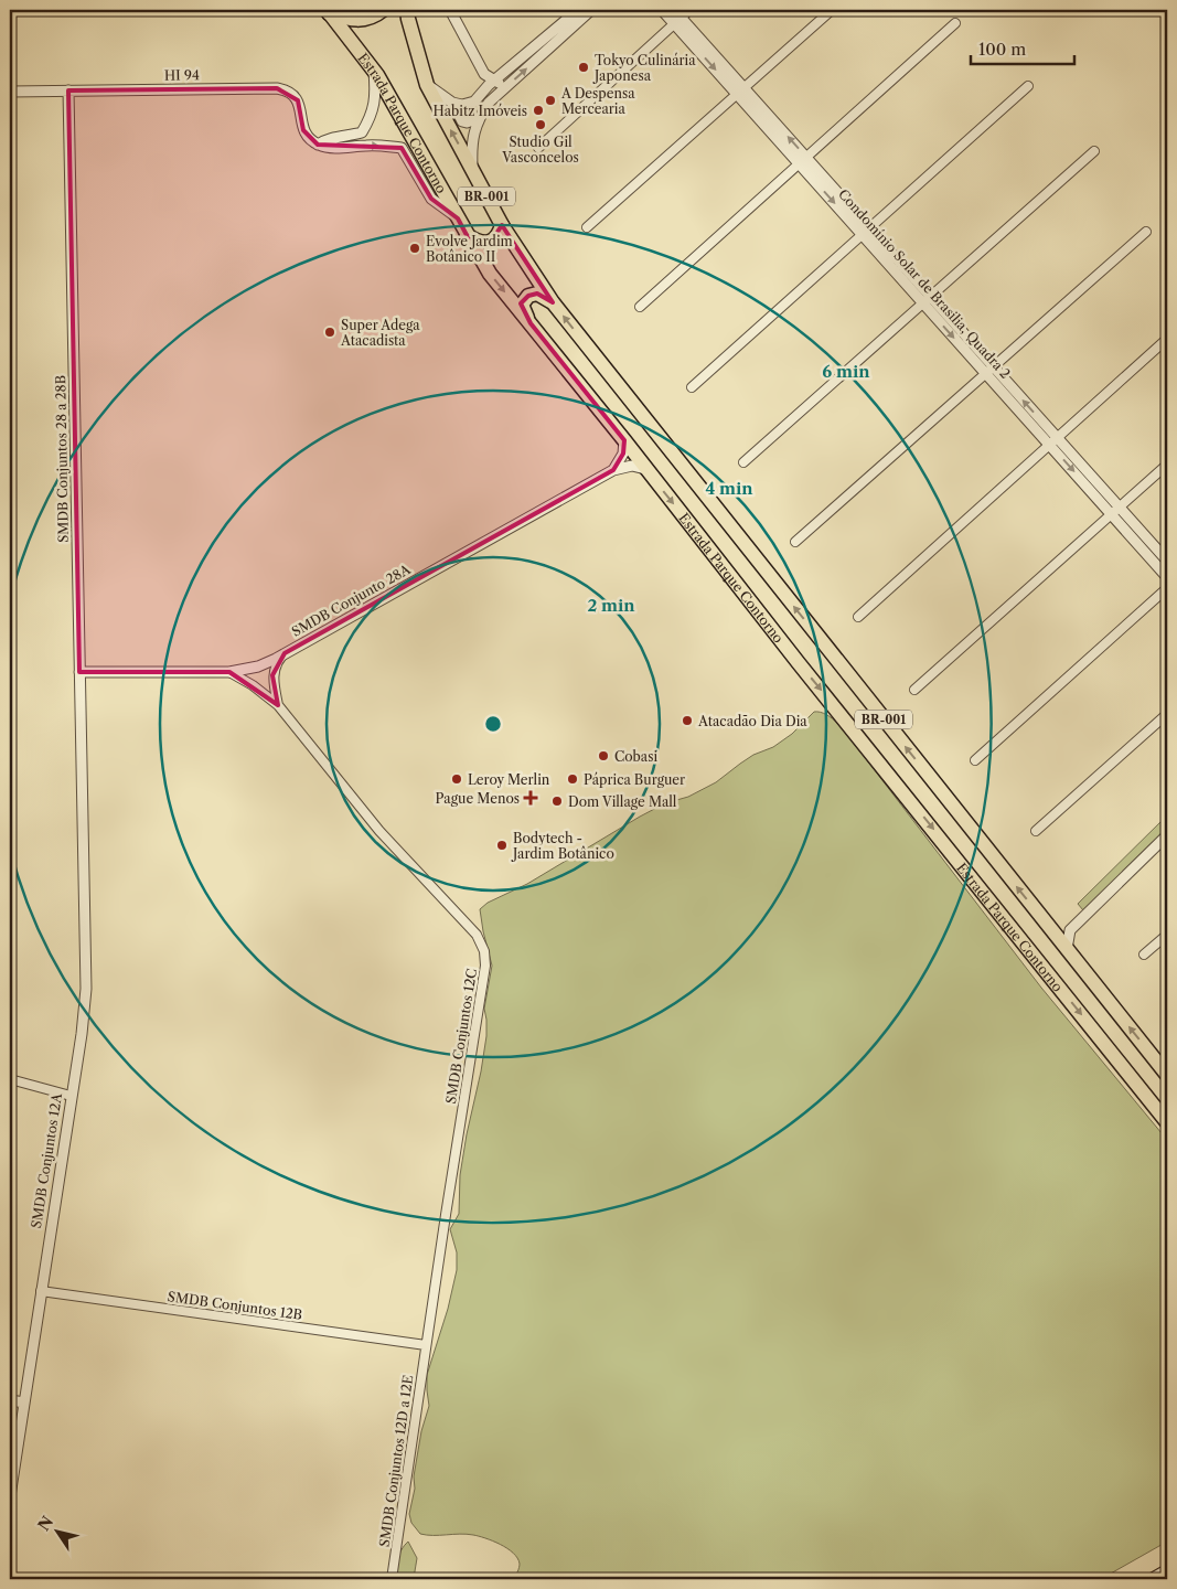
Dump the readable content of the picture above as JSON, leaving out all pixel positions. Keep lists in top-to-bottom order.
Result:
{
  "streets": {
    "highway": ["Estrada Parque Contorno", "BR-001"],
    "street": [
      "HI 94",
      "Condomínio Solar de Brasilia, Quadra 2",
      "SMDB Conjuntos 28 a 28B",
      "SMDB Conjunto 28A",
      "SMDB Conjuntos 12C",
      "SMDB Conjuntos 12A",
      "SMDB Conjuntos 12B",
      "SMDB Conjuntos 12D a 12E"
    ]
  },
  "crossings": [
    ["HI 94", "SMDB Conjuntos 28 a 28B"],
    ["Estrada Parque Contorno", "BR-001"],
    ["SMDB Conjuntos 28 a 28B", "SMDB Conjunto 28A"],
    ["SMDB Conjuntos 28 a 28B", "SMDB Conjuntos 12A"],
    ["SMDB Conjunto 28A", "SMDB Conjuntos 12C"],
    ["SMDB Conjuntos 12C", "SMDB Conjuntos 12B"],
    ["SMDB Conjuntos 12C", "SMDB Conjuntos 12D a 12E"],
    ["SMDB Conjuntos 12A", "SMDB Conjuntos 12B"],
    ["SMDB Conjuntos 12B", "SMDB Conjuntos 12D a 12E"]
  ],
  "places": {
    "other": [
      "Tokyo Culinária Japonesa",
      "A Despensa Mercearia",
      "Habitz Imóveis",
      "Studio Gil Vasconcelos",
      "Evolve Jardim Botânico II",
      "Super Adega Atacadista",
      "Atacadão Dia Dia",
      "Cobasi",
      "Leroy Merlin",
      "Páprica Burguer",
      "Dom Village Mall",
      "Bodytech - Jardim Botânico"
    ],
    "health": ["Pague Menos"]
  },
  "scale_bar": "100 m",
  "north": "top left",
  "rings": ["6 min", "4 min", "2 min"]
}
